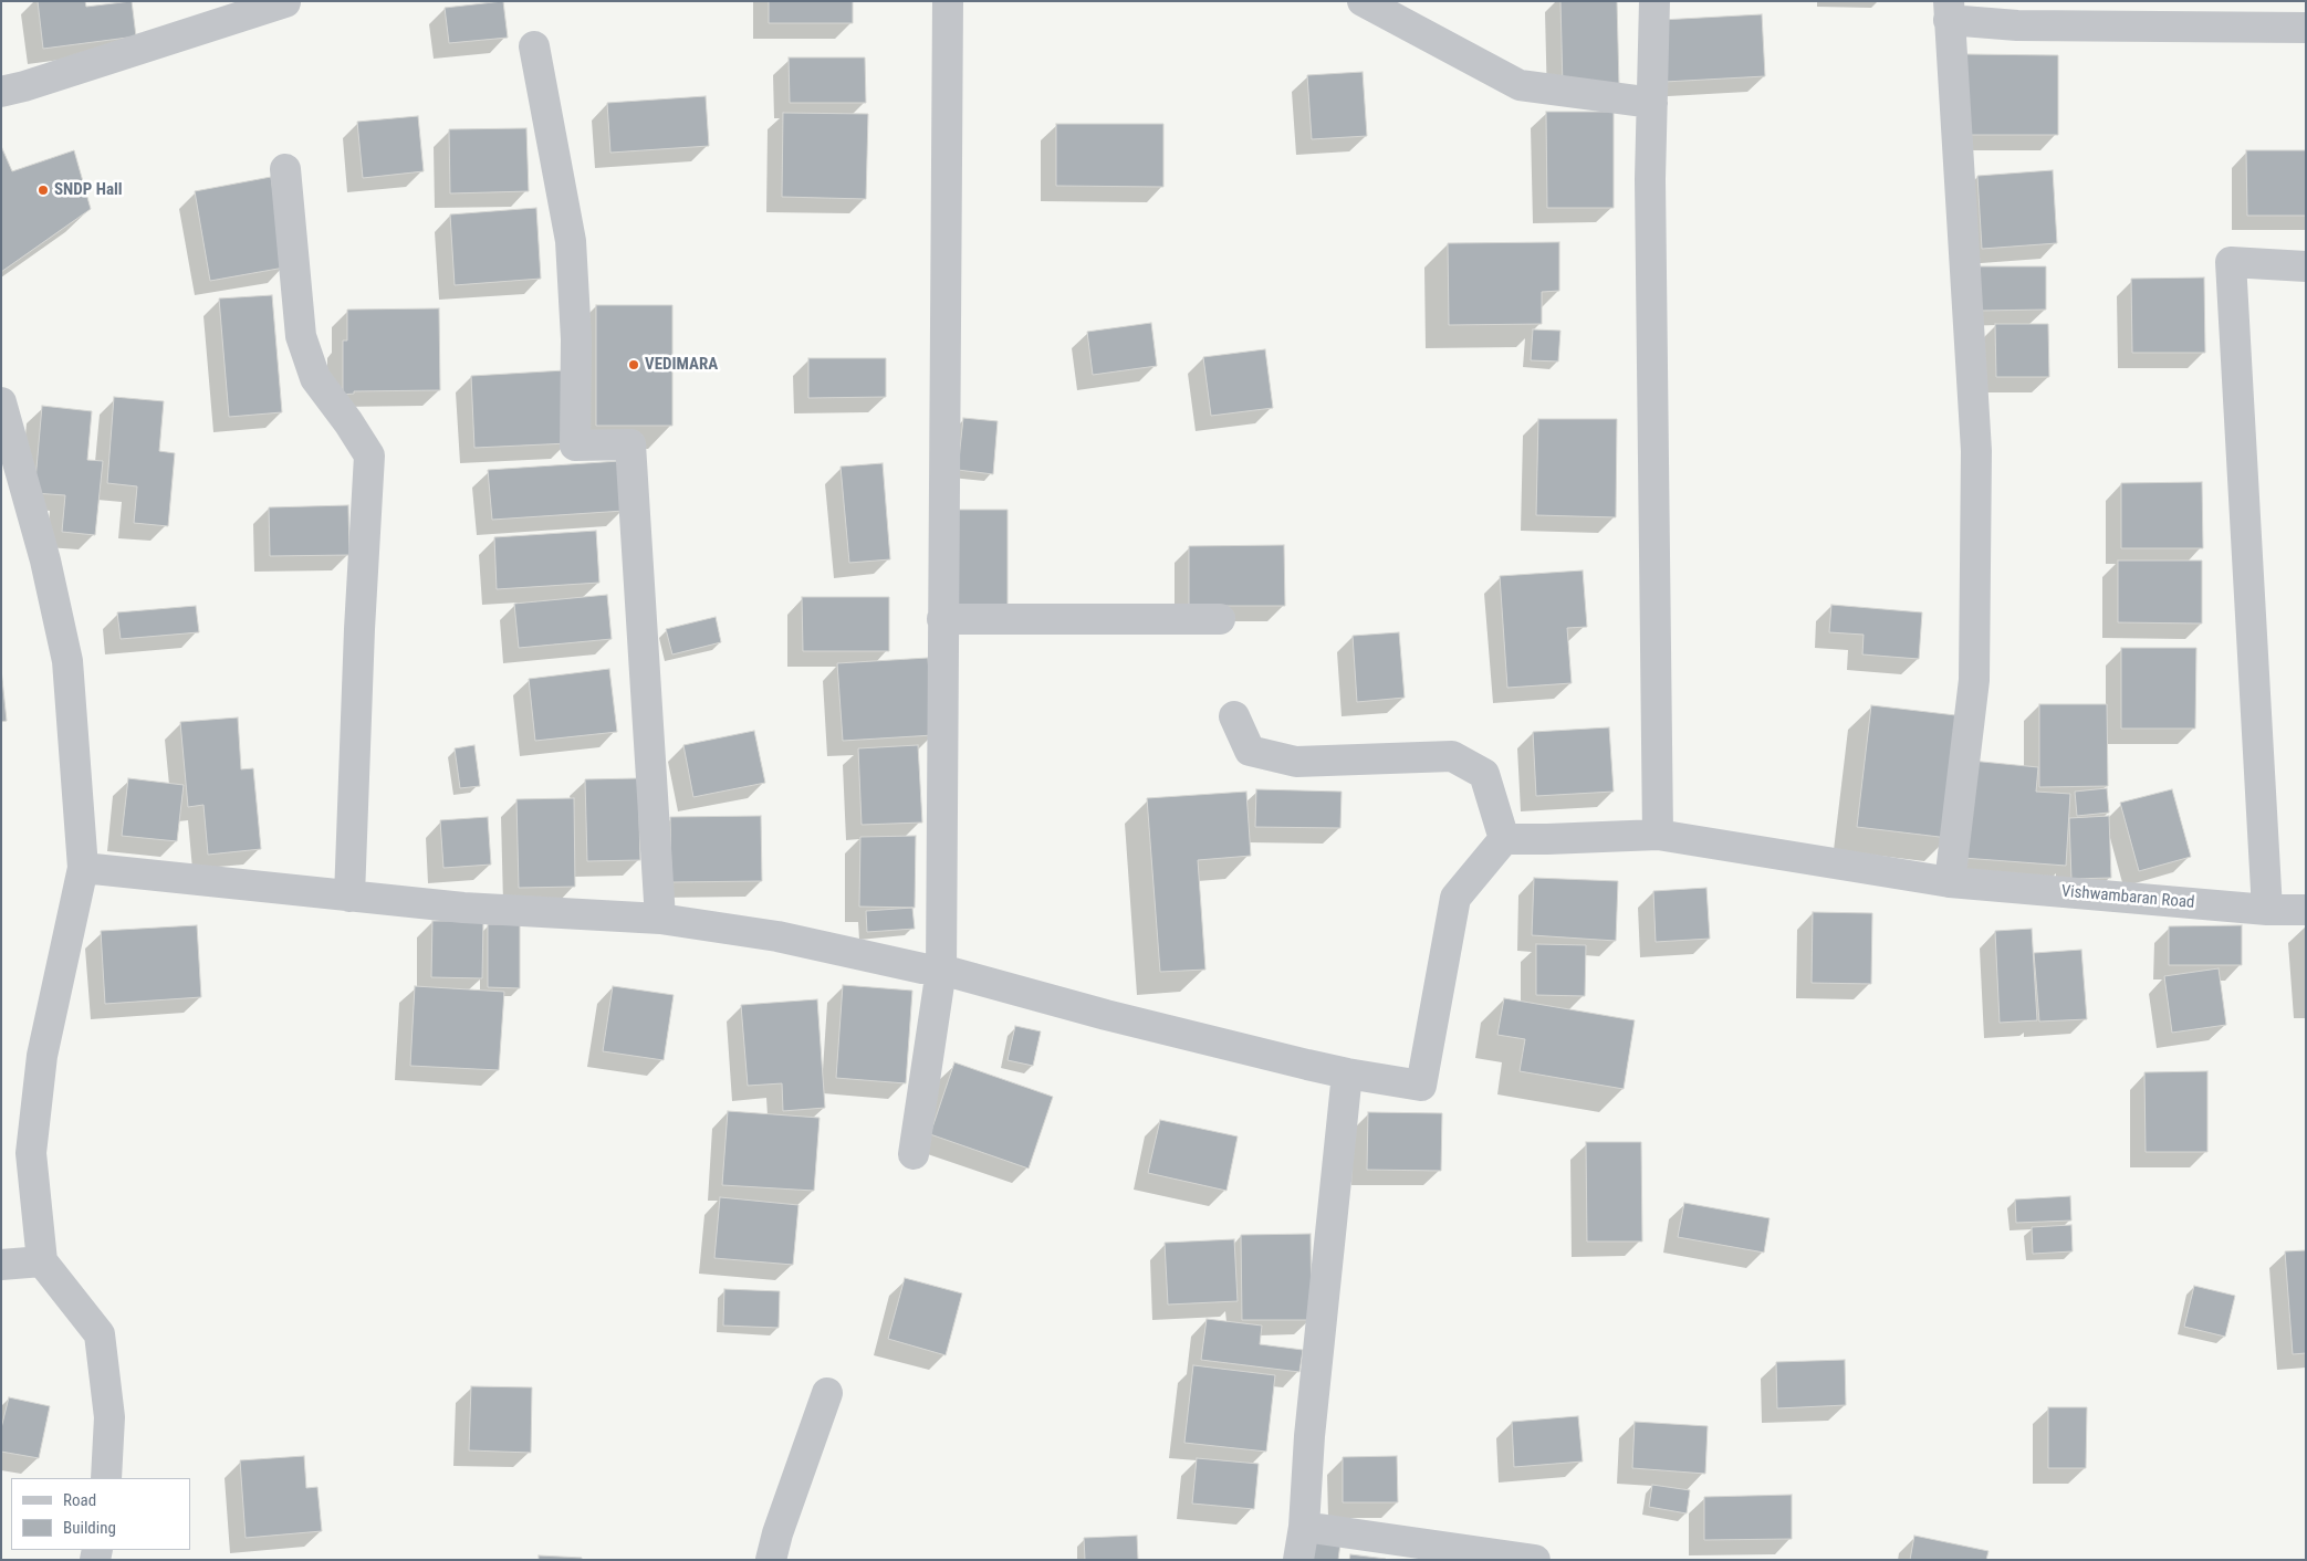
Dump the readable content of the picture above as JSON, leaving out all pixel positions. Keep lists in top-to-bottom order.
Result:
{
  "streets": {
    "street": ["Vishwambaran Road"]
  },
  "places": ["SNDP Hall", "VEDIMARA"],
  "legend": ["Road", "Building"]
}
